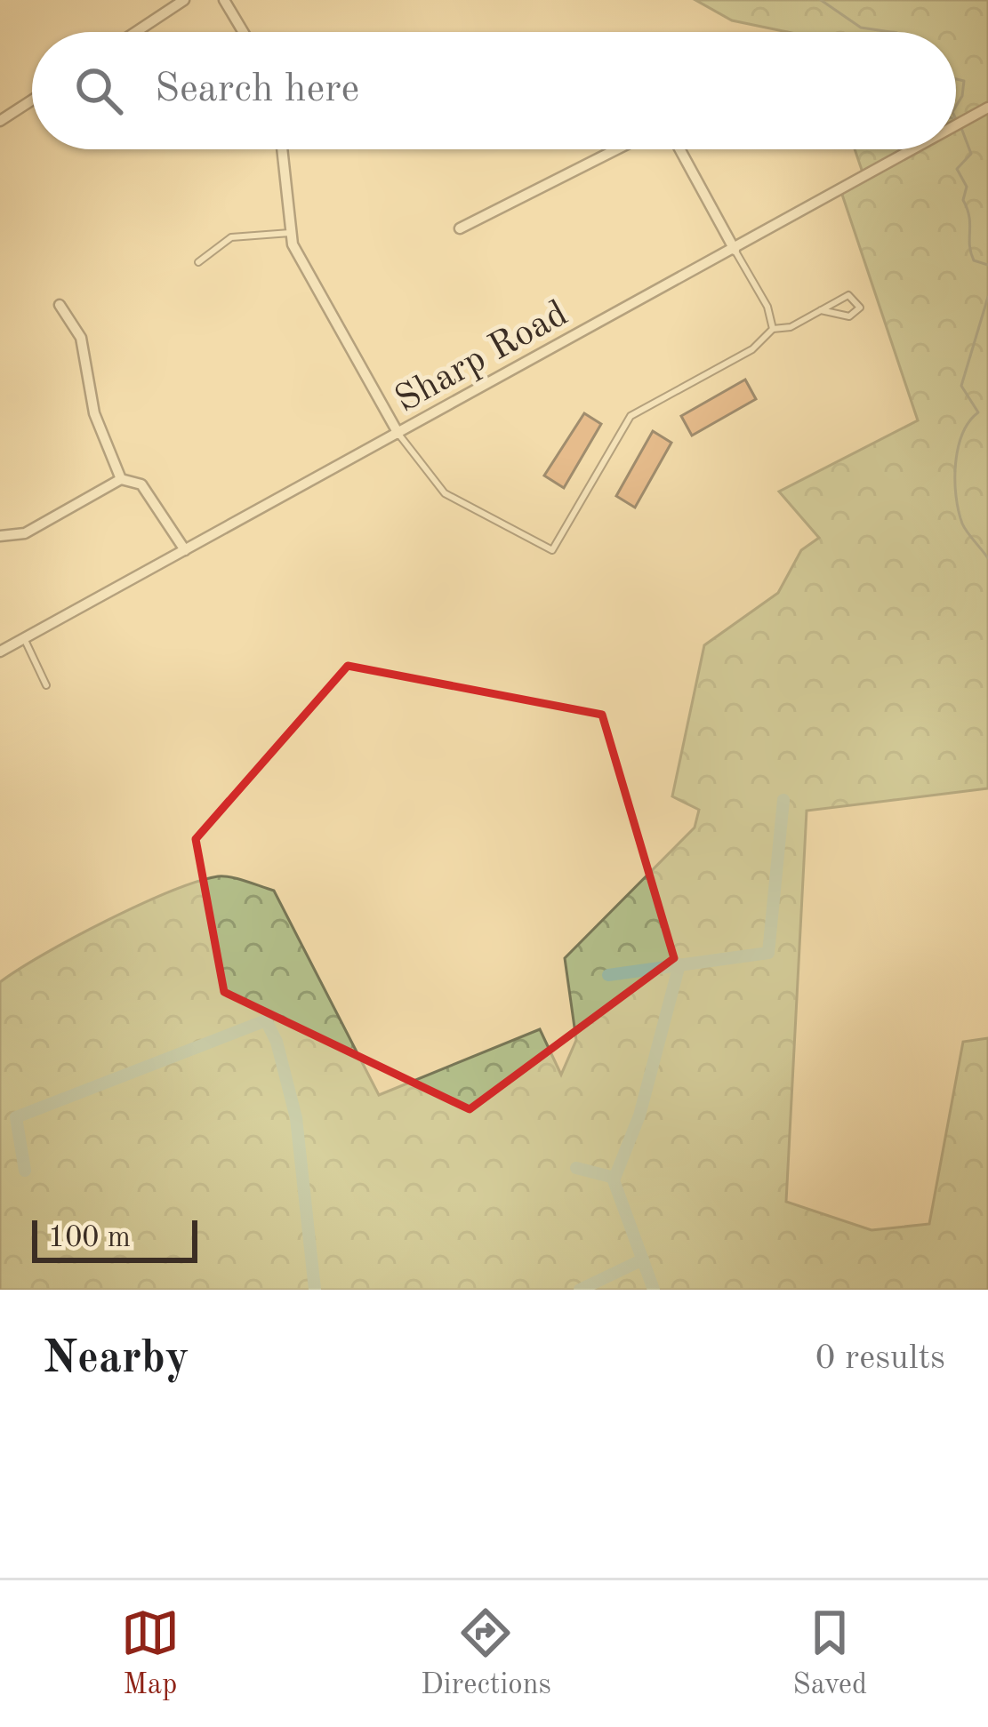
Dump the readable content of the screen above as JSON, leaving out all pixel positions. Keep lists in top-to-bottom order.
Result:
{
  "streets": {
    "street": ["Sharp Road"]
  },
  "scale_bar": "100 m",
  "page": {
    "search": "Search here",
    "scale": "100 m",
    "heading": ["Nearby", "0 results"],
    "nav": ["Map", "Directions", "Saved"]
  }
}
